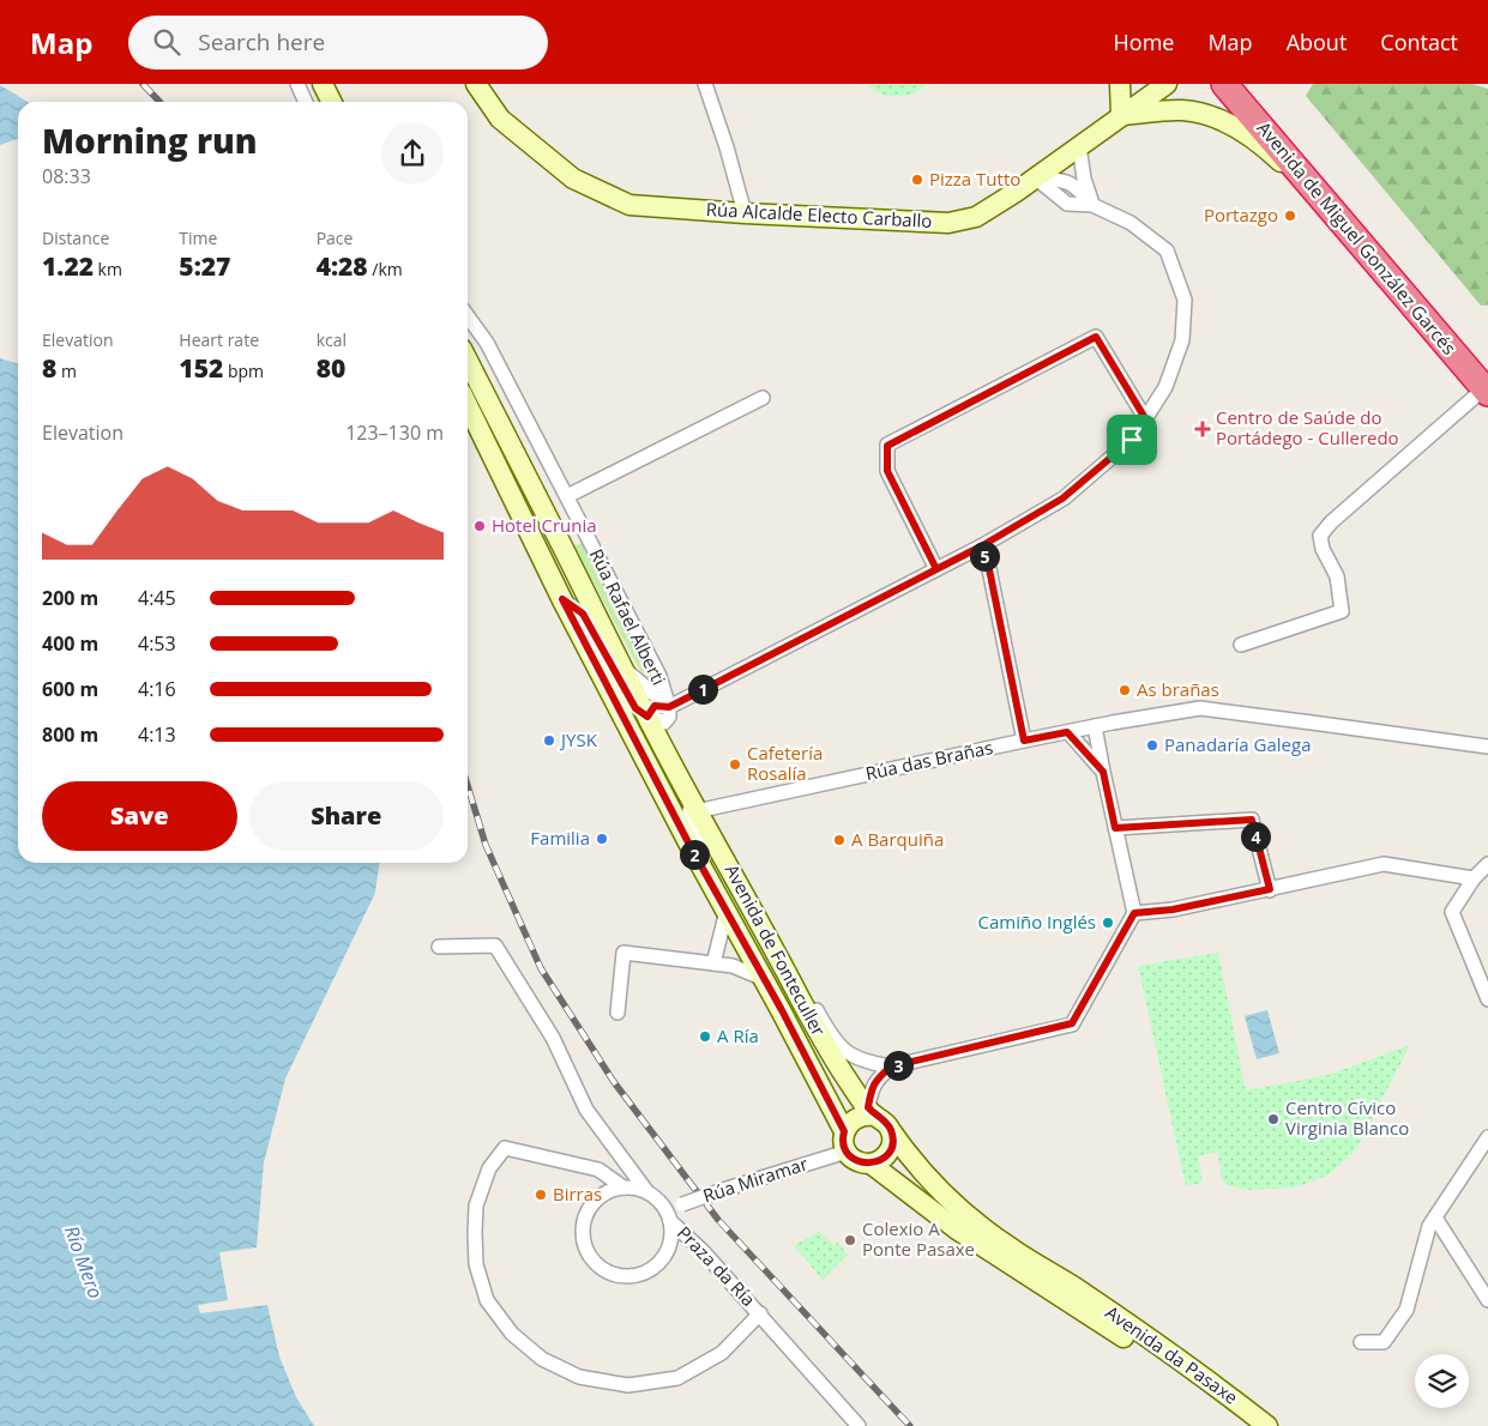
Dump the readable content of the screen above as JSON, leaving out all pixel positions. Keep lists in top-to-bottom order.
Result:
{
  "streets": {
    "highway": ["Avenida de Miguel González Garcés"],
    "main road": ["Rúa Alcalde Electo Carballo", "Avenida de Fonteculler", "Avenida da Pasaxe"],
    "street": [
      "Rúa Rafael Alberti",
      "Rúa das Brañas",
      "Rúa Miramar",
      "Praza da Ría"
    ]
  },
  "crossings": [
    ["Rúa das Brañas", "Avenida de Fonteculler"],
    ["Avenida de Fonteculler", "Rúa Miramar"],
    ["Rúa Miramar", "Praza da Ría"]
  ],
  "water": ["Río Mero"],
  "places": {
    "other": [
      "Pizza Tutto",
      "Portazgo",
      "Hotel Crunia",
      "As brañas",
      "JYSK",
      "Panadaría Galega",
      "Cafetería Rosalía",
      "Familia",
      "A Barquiña",
      "Camiño Inglés",
      "A Ría",
      "Centro Cívico Virginia Blanco",
      "Birras",
      "Colexio A Ponte Pasaxe"
    ],
    "health": ["Centro de Saúde do Portádego - Culleredo"]
  },
  "page": {
    "header": "Map",
    "search": "Search here",
    "nav": [
      "Home",
      "Map",
      "About",
      "Contact"
    ],
    "heading": ["Morning run", "08:33"],
    "stats": [
      ["Distance", "1.22 km"],
      ["Time", "5:27"],
      ["Pace", "4:28 /km"],
      ["Elevation", "8 m"],
      ["Heart rate", "152 bpm"],
      ["kcal", "80"]
    ],
    "chart": ["Elevation", "123–130 m"],
    "pins": [
      "5",
      "1",
      "4",
      "2",
      "3"
    ],
    "list": [
      {
        "name": "200 m",
        "note": "4:45"
      },
      {
        "name": "400 m",
        "note": "4:53"
      },
      {
        "name": "600 m",
        "note": "4:16"
      },
      {
        "name": "800 m",
        "note": "4:13"
      }
    ],
    "buttons": ["Save", "Share"]
  }
}
